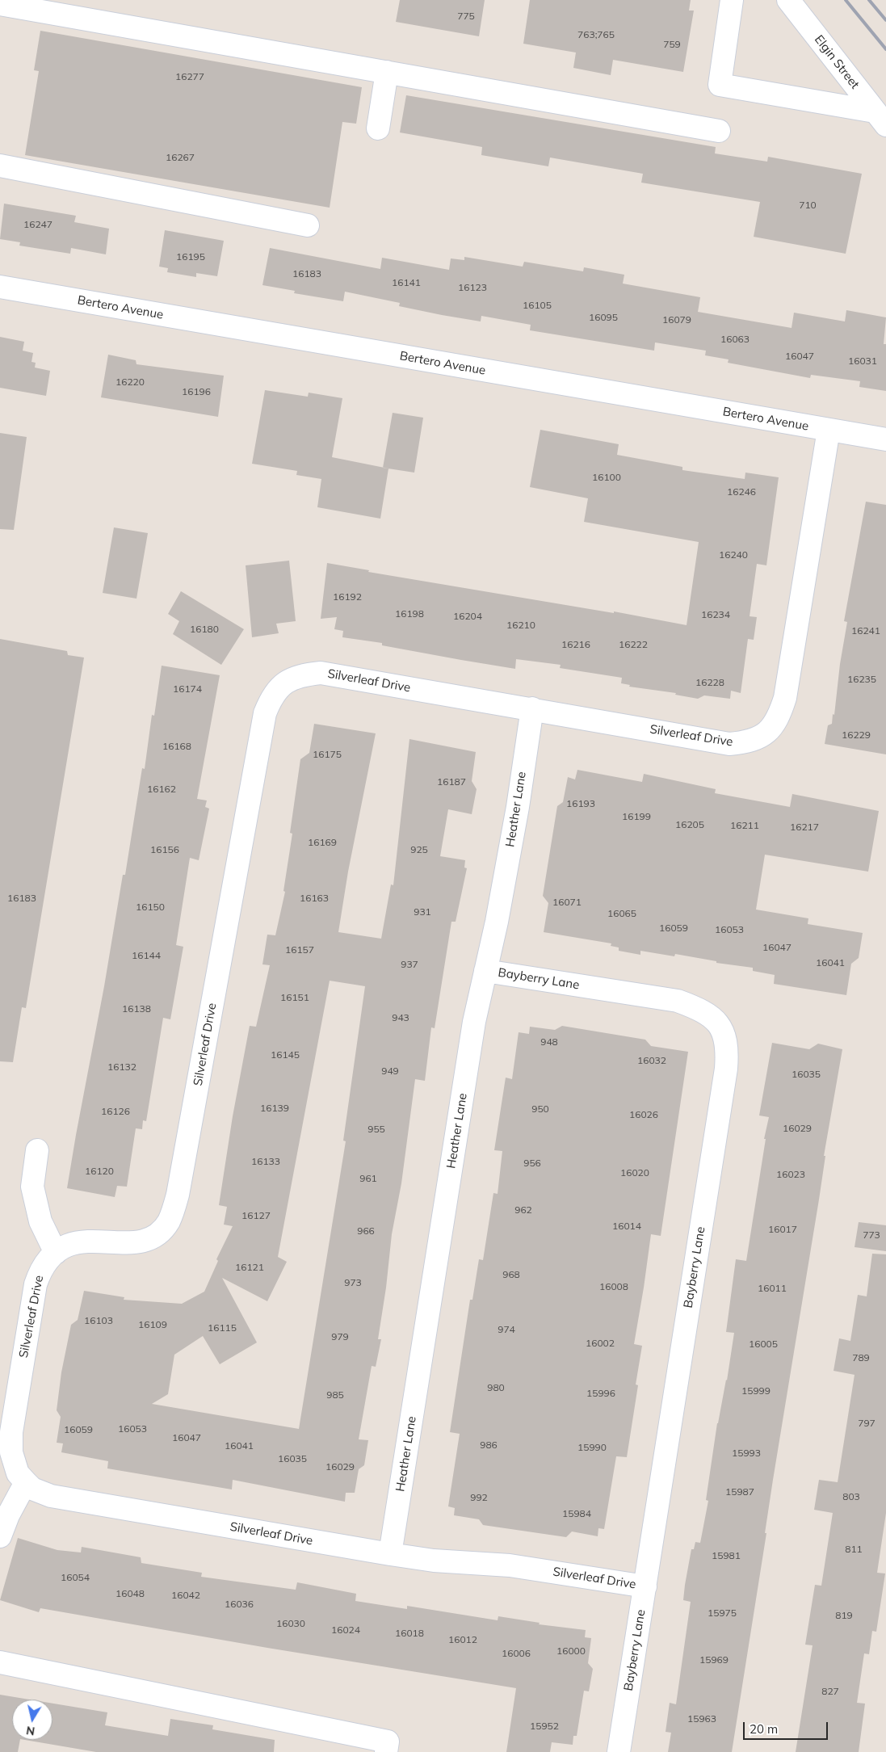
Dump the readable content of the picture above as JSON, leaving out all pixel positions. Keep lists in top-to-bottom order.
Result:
{
  "streets": {
    "street": [
      "Elgin Street",
      "Bertero Avenue",
      "Silverleaf Drive",
      "Heather Lane",
      "Bayberry Lane"
    ]
  },
  "crossings": [
    ["Bertero Avenue", "Silverleaf Drive"],
    ["Silverleaf Drive", "Heather Lane"],
    ["Silverleaf Drive", "Bayberry Lane"],
    ["Heather Lane", "Bayberry Lane"]
  ],
  "house_numbers": [
    "775",
    "763;765",
    "759",
    "16277",
    "16267",
    "710",
    "16247",
    "16195",
    "16183",
    "16141",
    "16123",
    "16105",
    "16095",
    "16079",
    "16063",
    "16047",
    "16031",
    "16220",
    "16196",
    "16100",
    "16246",
    "16240",
    "16192",
    "16198",
    "16234",
    "16204",
    "16210",
    "16180",
    "16241",
    "16216",
    "16222",
    "16235",
    "16228",
    "16174",
    "16229",
    "16168",
    "16175",
    "16187",
    "16162",
    "16193",
    "16199",
    "16205",
    "16211",
    "16217",
    "16169",
    "16156",
    "925",
    "16183",
    "16163",
    "16071",
    "16150",
    "931",
    "16065",
    "16059",
    "16053",
    "16047",
    "16157",
    "16144",
    "16041",
    "937",
    "16151",
    "16138",
    "943",
    "948",
    "16145",
    "16032",
    "16132",
    "949",
    "16035",
    "16139",
    "950",
    "16126",
    "16026",
    "16029",
    "955",
    "16133",
    "956",
    "16120",
    "16020",
    "16023",
    "961",
    "962",
    "16127",
    "16014",
    "16017",
    "966",
    "773",
    "16121",
    "968",
    "973",
    "16008",
    "16011",
    "16103",
    "16109",
    "16115",
    "974",
    "979",
    "16002",
    "16005",
    "789",
    "980",
    "15999",
    "15996",
    "985",
    "797",
    "16053",
    "16059",
    "16047",
    "986",
    "16041",
    "15990",
    "15993",
    "16035",
    "16029",
    "15987",
    "803",
    "992",
    "15984",
    "811",
    "15981",
    "16054",
    "16048",
    "16042",
    "16036",
    "15975",
    "819",
    "16030",
    "16024",
    "16018",
    "16012",
    "16000",
    "16006",
    "15969",
    "827",
    "15963",
    "15952"
  ],
  "scale_bar": "20 m",
  "north": "bottom"
}
